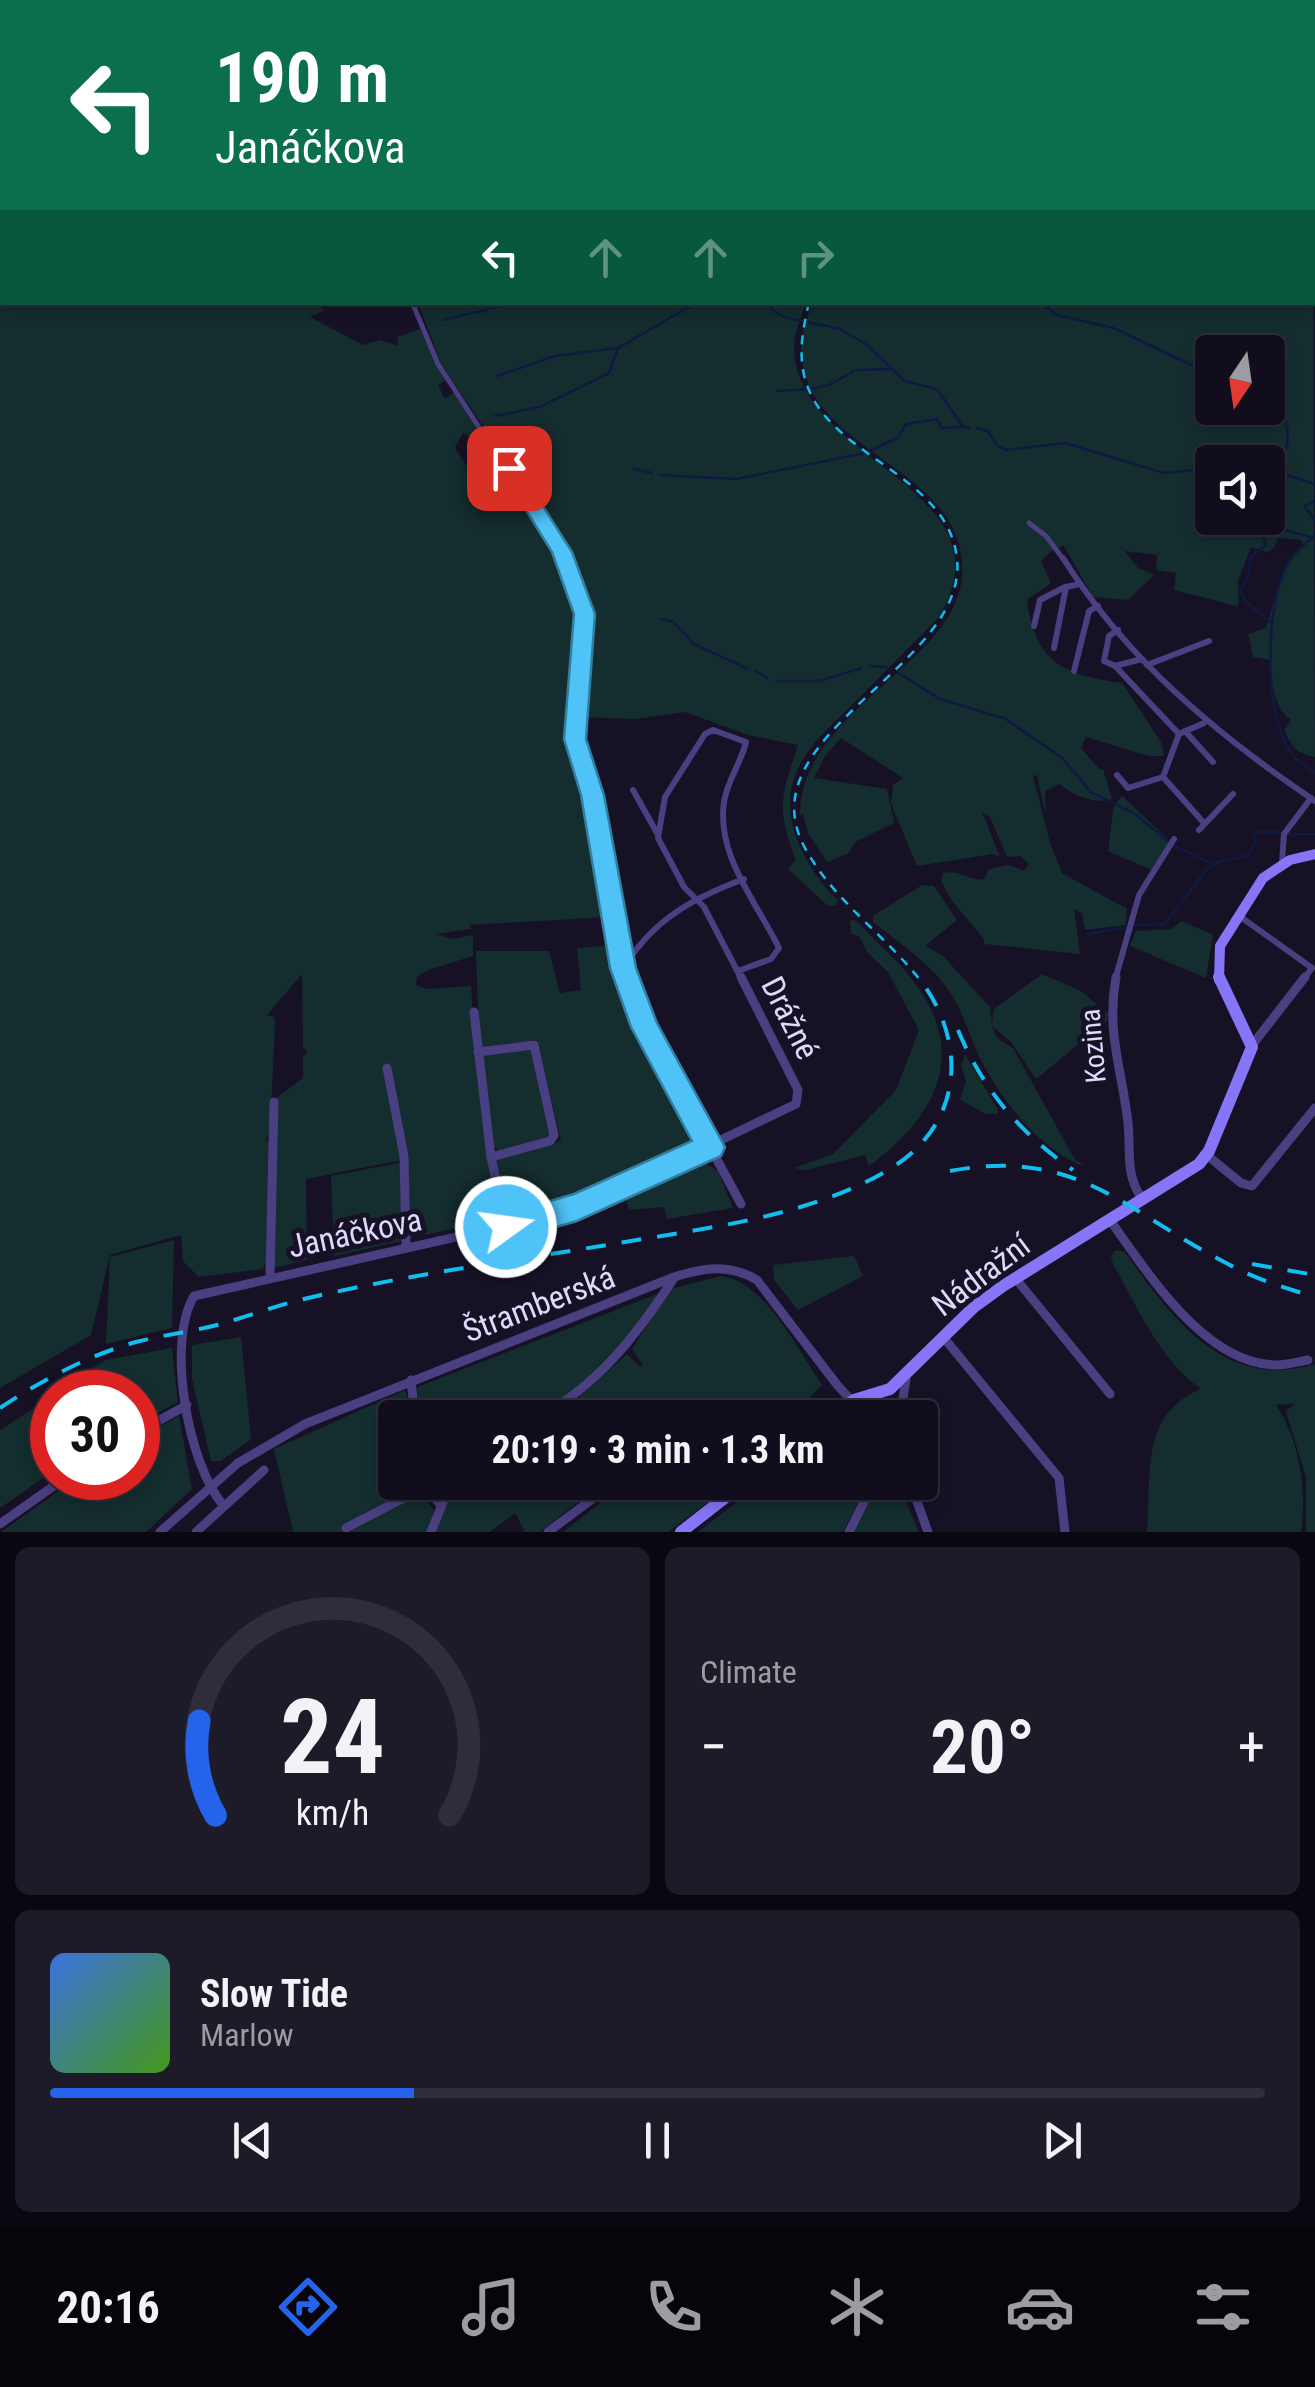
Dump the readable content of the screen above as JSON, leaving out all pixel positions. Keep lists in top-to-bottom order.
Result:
{
  "streets": {
    "main road": ["Nádražní"],
    "street": [
      "Drážné",
      "Kozina",
      "Janáčkova",
      "Štramberská"
    ]
  },
  "crossings": [
    ["Drážné", "Janáčkova"],
    ["Kozina", "Nádražní"],
    ["Janáčkova", "Štramberská"],
    ["Nádražní", "Štramberská"]
  ],
  "north": "bottom",
  "page": {
    "turn": ["190 m", "Janáčkova"],
    "limit": "30",
    "trip": "20:19 · 3 min · 1.3 km",
    "tile": "Climate",
    "heat": ["−", "20°", "+"],
    "song": ["Slow Tide", "Marlow"],
    "tabs": "20:16",
    "gauge": ["24", "km/h"]
  }
}
